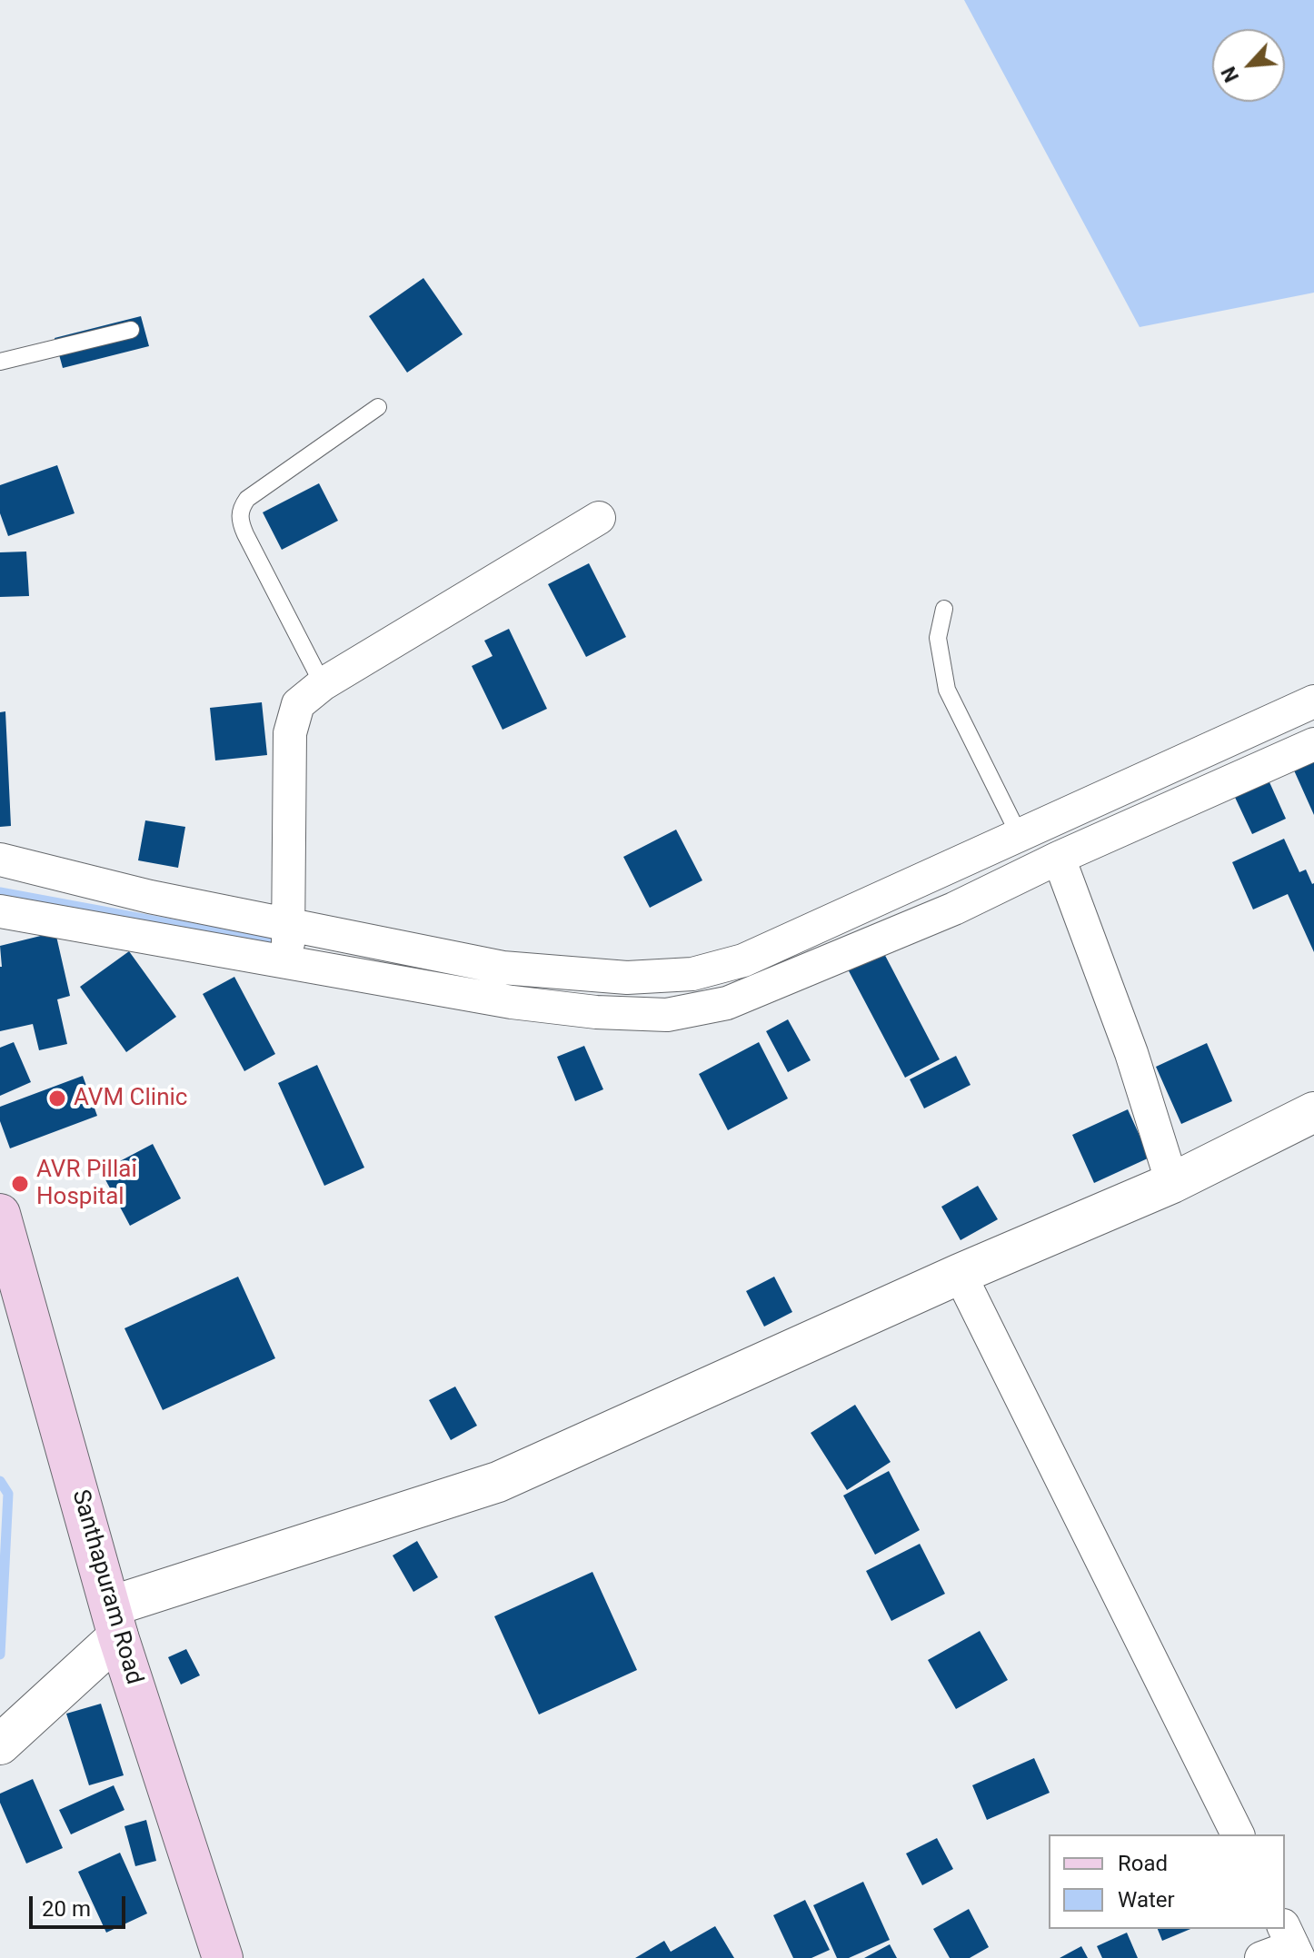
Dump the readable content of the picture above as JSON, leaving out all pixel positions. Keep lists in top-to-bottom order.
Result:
{
  "streets": {
    "main road": ["Santhapuram Road"]
  },
  "places": ["AVM Clinic", "AVR Pillai Hospital"],
  "legend": ["Road", "Water"],
  "scale_bar": "20 m",
  "north": "bottom left"
}
